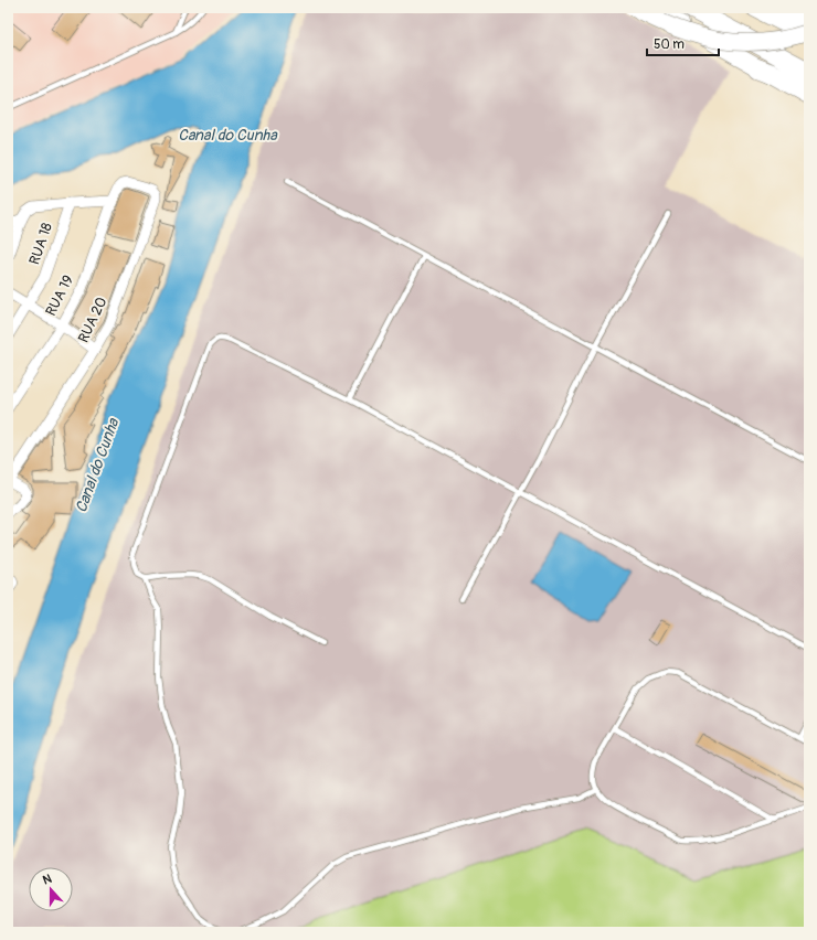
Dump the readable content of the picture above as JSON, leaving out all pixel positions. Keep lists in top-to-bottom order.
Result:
{
  "streets": {
    "street": ["RUA 18", "RUA 19", "RUA 20"]
  },
  "crossings": [
    ["RUA 19", "RUA 20"]
  ],
  "water": ["Canal do Cunha"],
  "scale_bar": "50 m",
  "north": "top"
}
